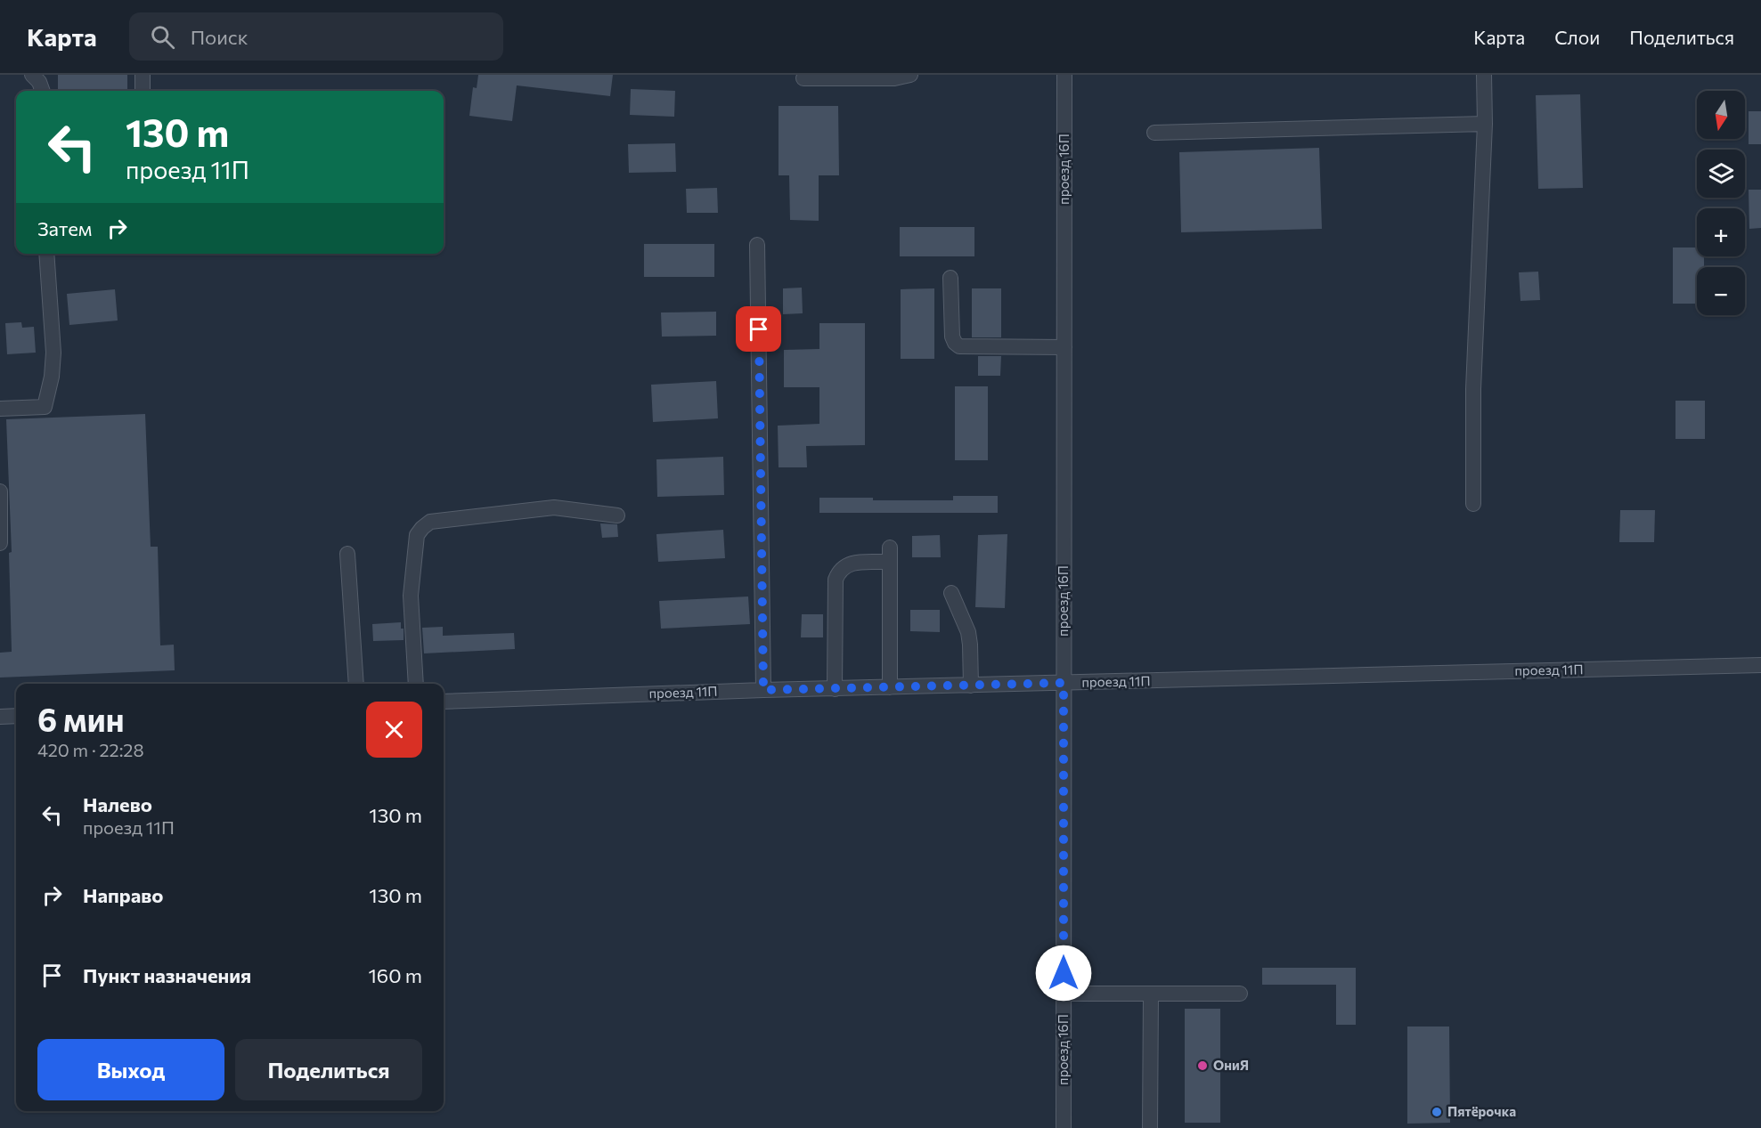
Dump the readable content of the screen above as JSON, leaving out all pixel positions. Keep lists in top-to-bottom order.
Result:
{
  "streets": {
    "street": ["проезд 16П", "проезд 11П"]
  },
  "crossings": [
    ["проезд 16П", "проезд 11П"]
  ],
  "places": ["ОниЯ", "Пятёрочка"],
  "north": "bottom",
  "page": {
    "header": "Карта",
    "search": "Поиск",
    "nav": ["Карта", "Слои", "Поделиться"],
    "map_buttons": ["+", "−"],
    "turn": ["130 m", "проезд 11П"],
    "then": "Затем",
    "heading": ["6 мин", "420 m · 22:28"],
    "list": [
      {
        "name": "Налево",
        "note": "проезд 11П",
        "value": "130 m"
      },
      {
        "name": "Направо",
        "value": "130 m"
      },
      {
        "name": "Пункт назначения",
        "value": "160 m"
      }
    ],
    "buttons": ["Выход", "Поделиться"]
  }
}
